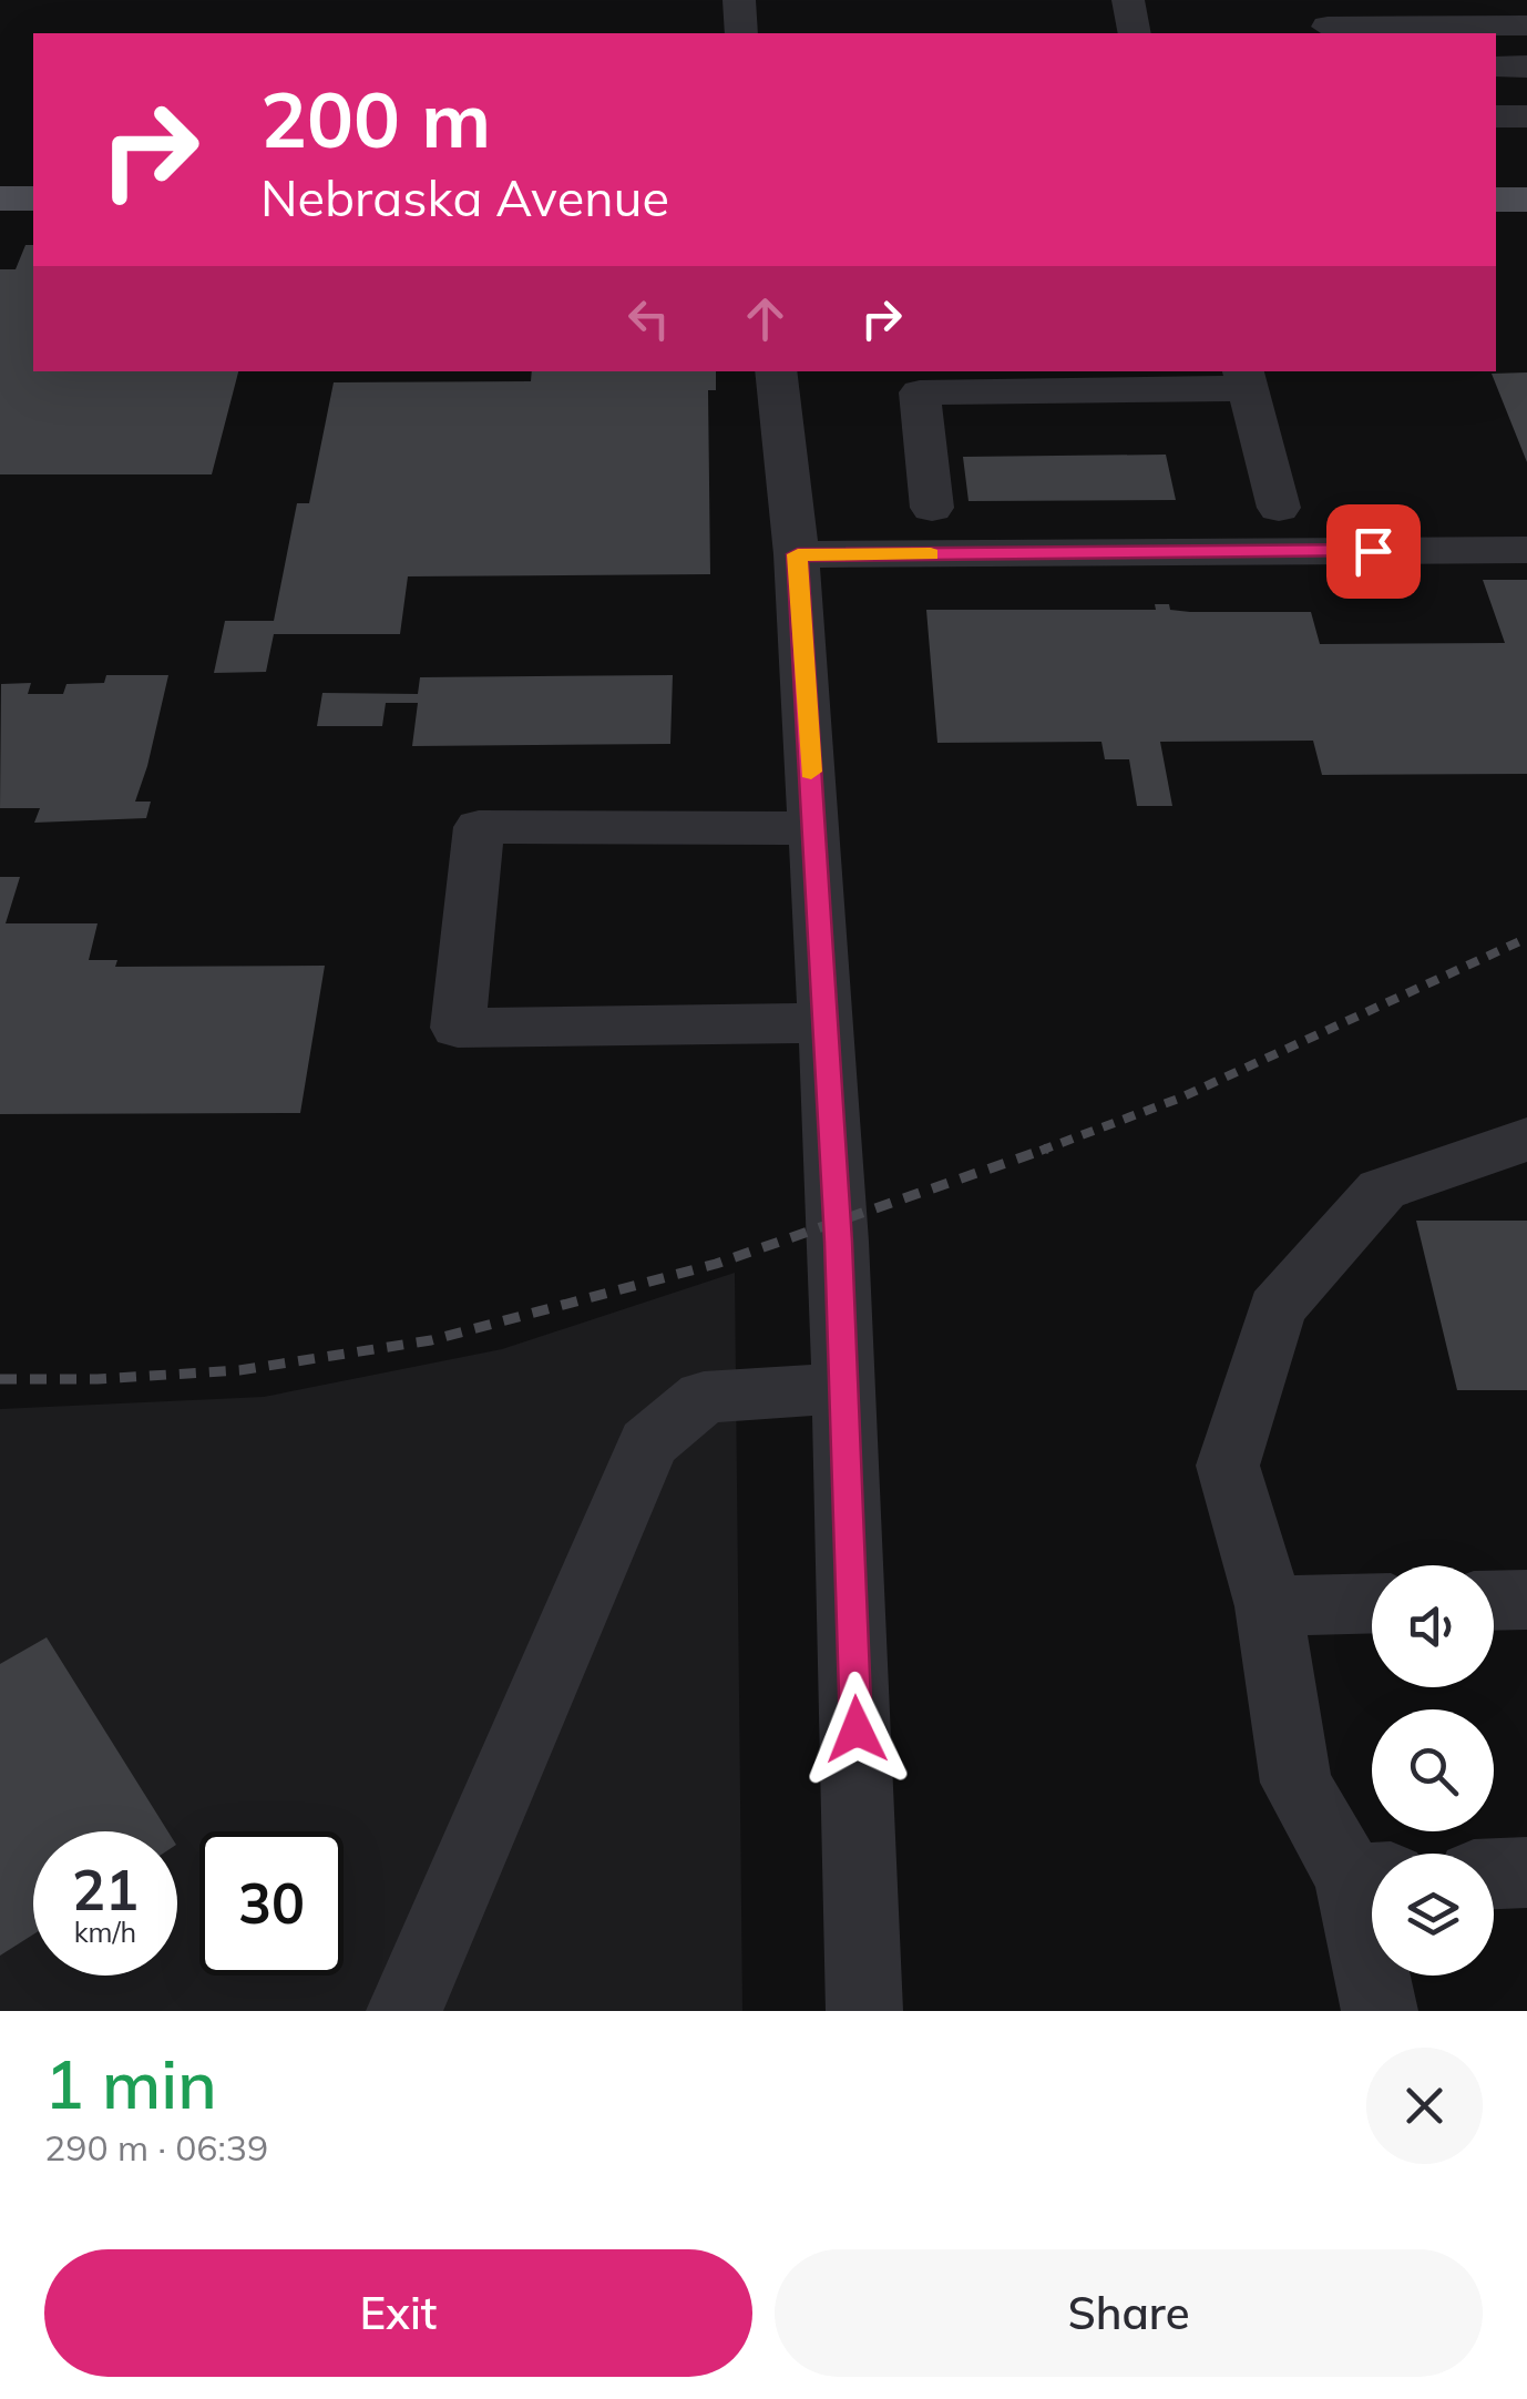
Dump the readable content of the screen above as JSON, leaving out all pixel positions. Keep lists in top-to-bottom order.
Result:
{
  "page": {
    "turn": ["200 m", "Nebraska Avenue"],
    "speed": "21 km/h",
    "limit": "30",
    "heading": ["1 min", "290 m · 06:39"],
    "buttons": ["Exit", "Share"]
  }
}
